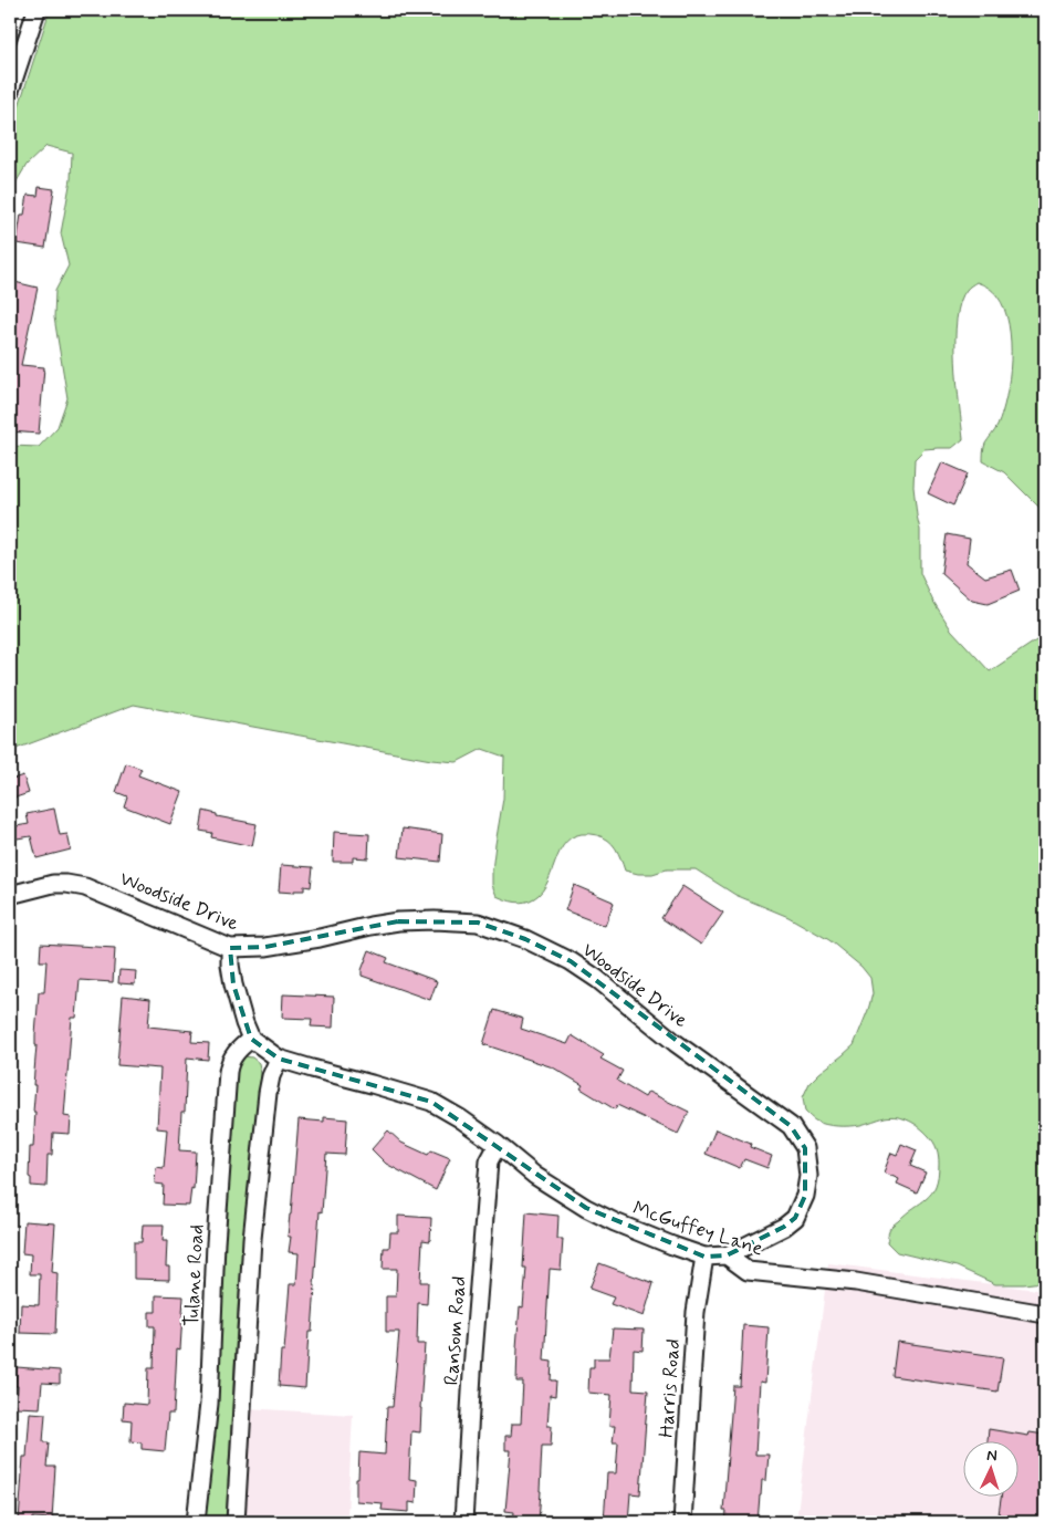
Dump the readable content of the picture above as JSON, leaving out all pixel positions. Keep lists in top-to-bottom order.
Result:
{
  "streets": {
    "street": [
      "Woodside Drive",
      "McGuffey Lane",
      "Tulane Road",
      "Ransom Road",
      "Harris Road"
    ]
  },
  "crossings": [
    ["Woodside Drive", "McGuffey Lane"],
    ["McGuffey Lane", "Tulane Road"],
    ["McGuffey Lane", "Ransom Road"],
    ["McGuffey Lane", "Harris Road"]
  ],
  "north": "top"
}
